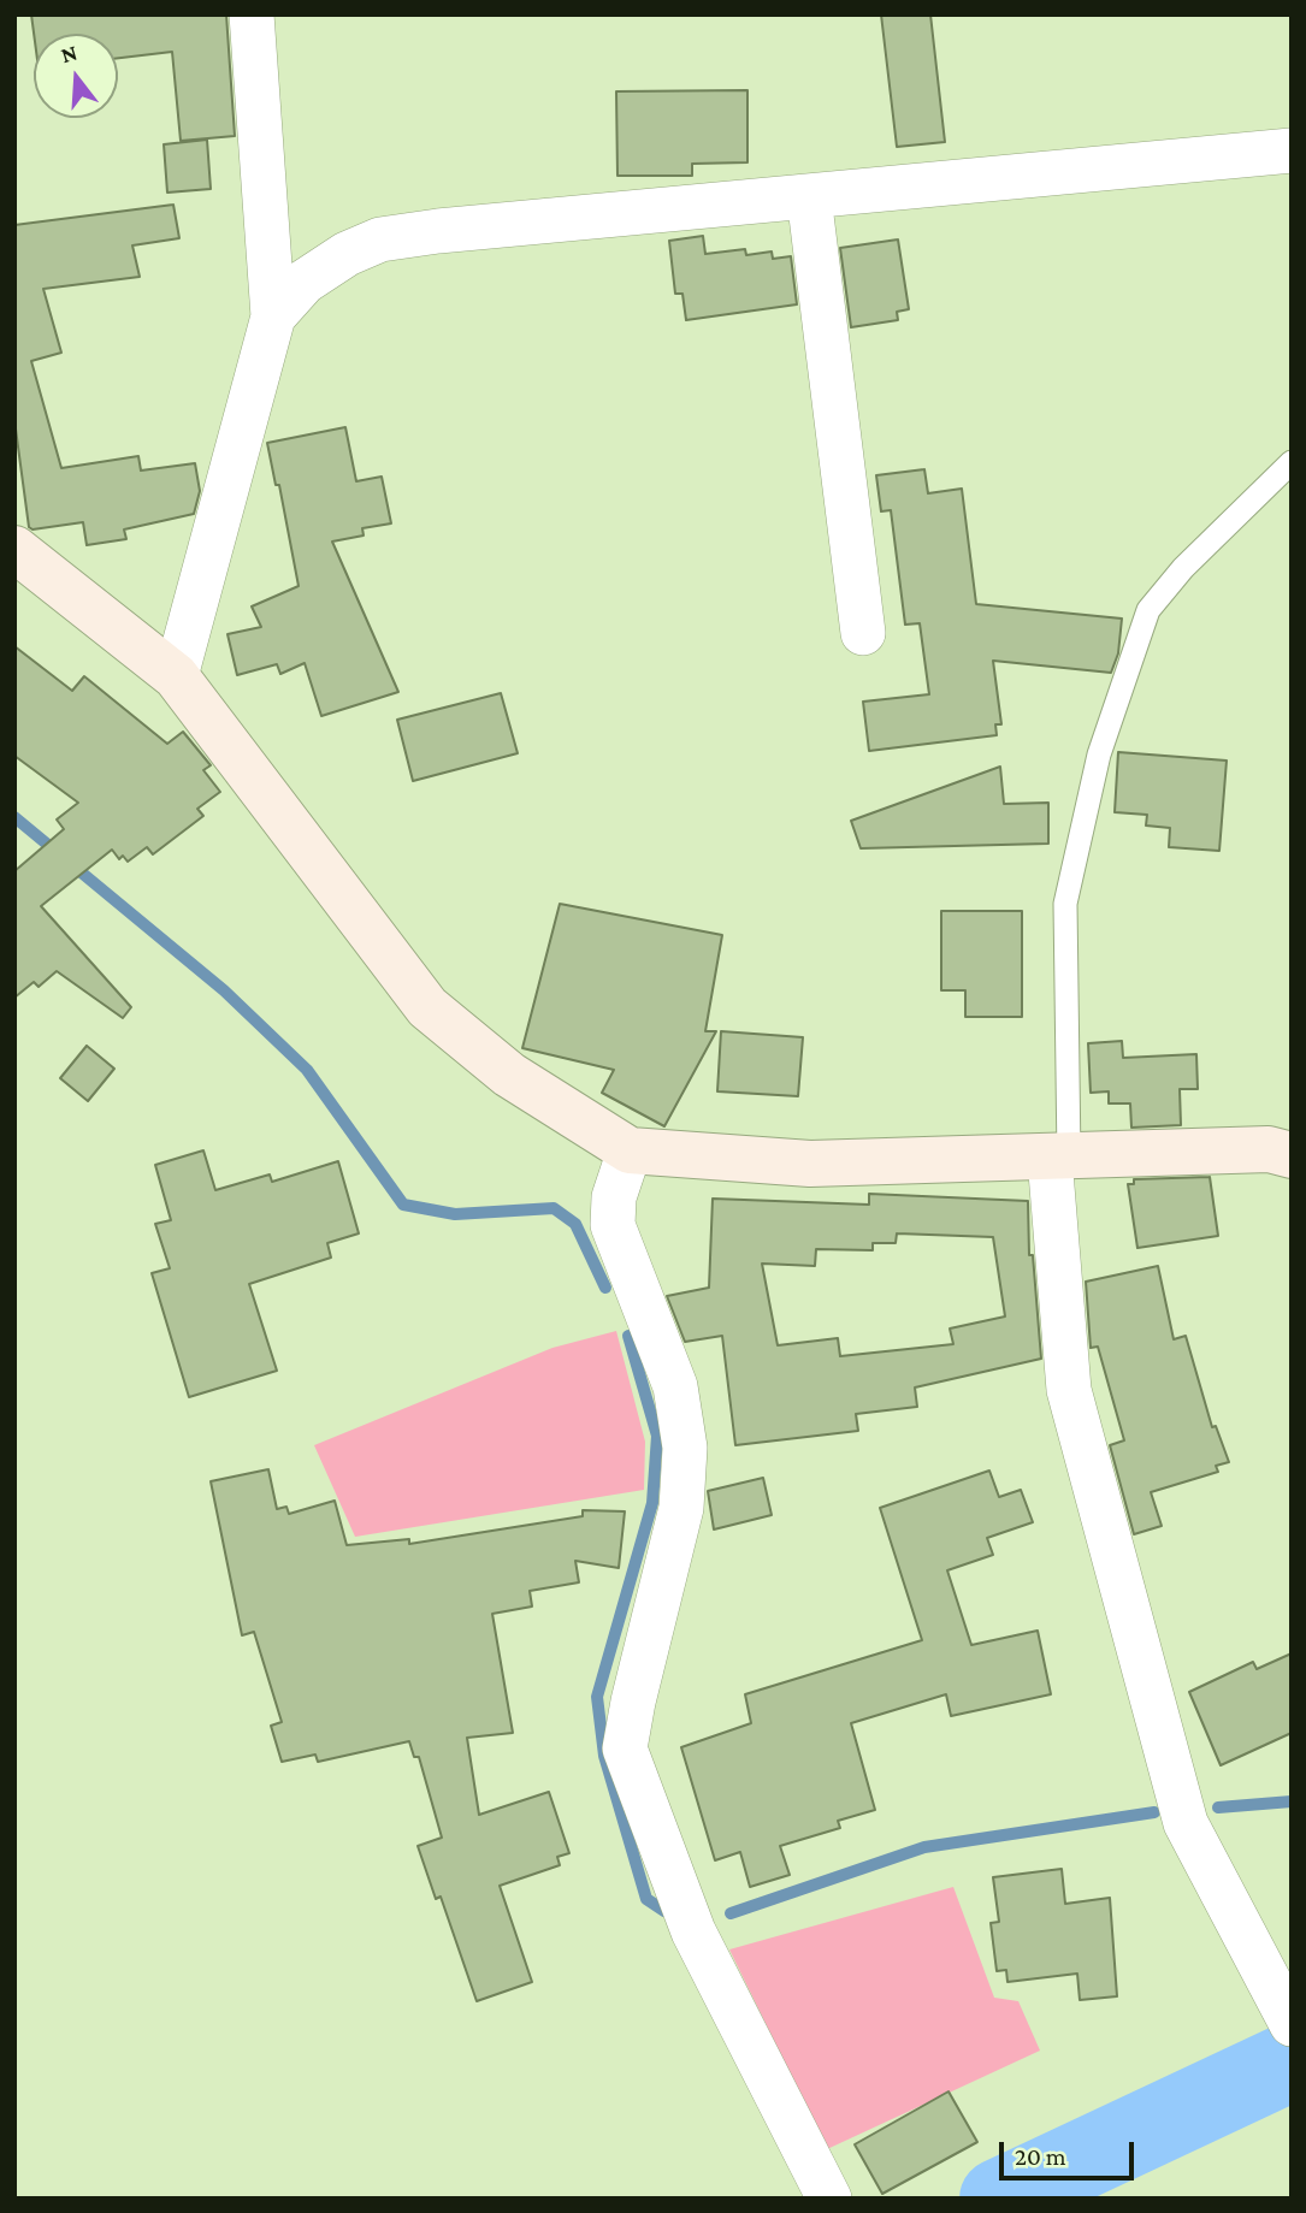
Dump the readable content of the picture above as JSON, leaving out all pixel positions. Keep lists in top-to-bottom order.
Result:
{
  "scale_bar": "20 m",
  "north": "top"
}
